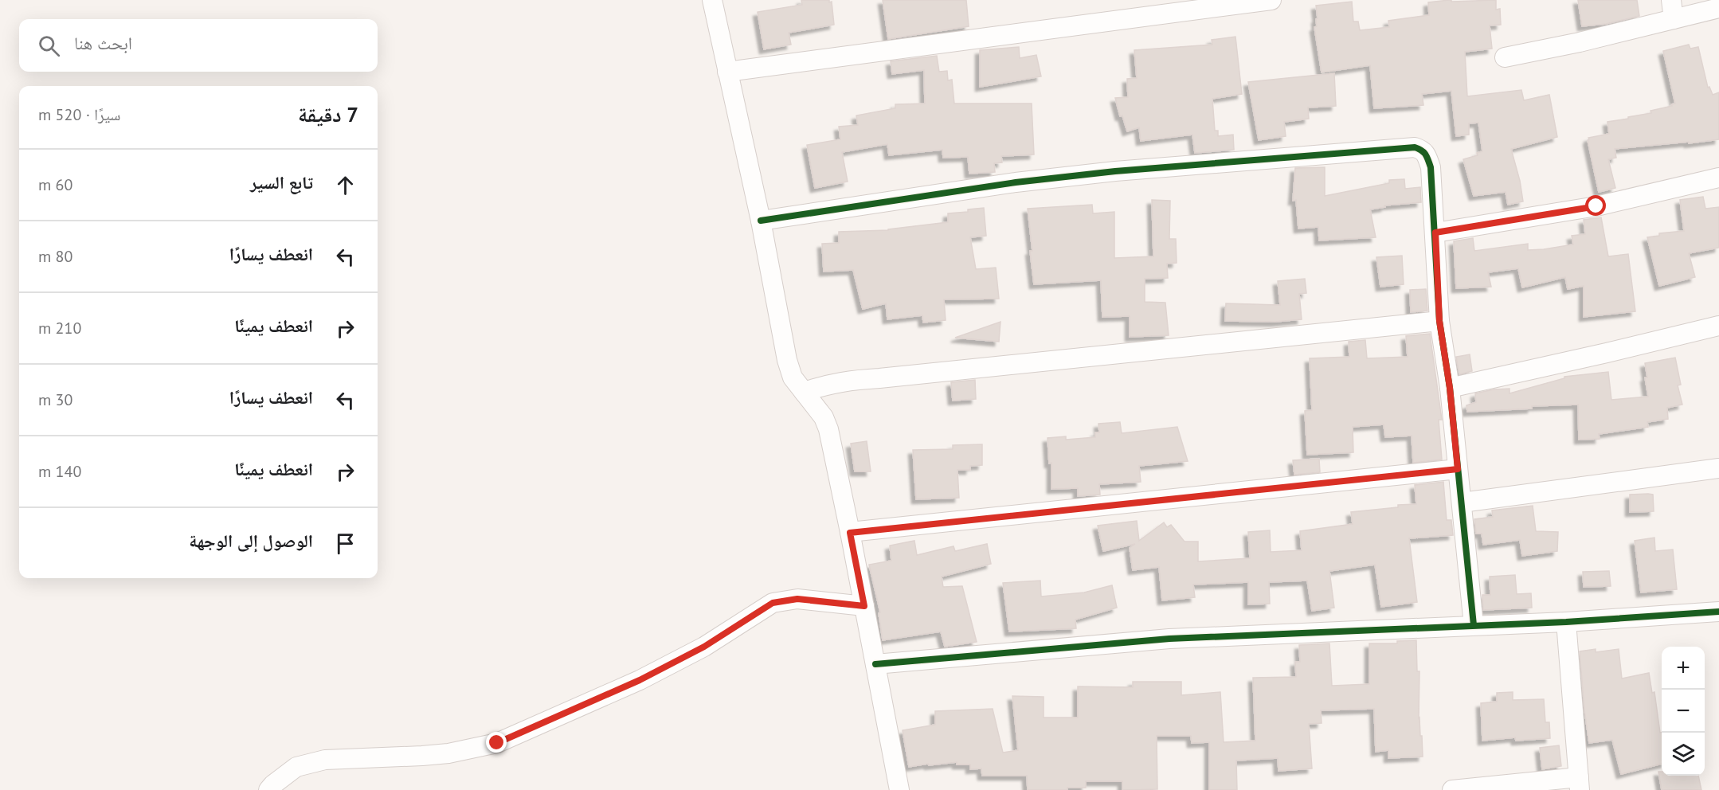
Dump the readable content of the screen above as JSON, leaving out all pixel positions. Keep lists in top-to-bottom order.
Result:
{
  "page": {
    "search": "ابحث هنا",
    "heading": ["7 دقيقة", "سيرًا · 520 m"],
    "list": [
      ["تابع السير", "60 m"],
      ["انعطف يسارًا", "80 m"],
      ["انعطف يمينًا", "210 m"],
      ["انعطف يسارًا", "30 m"],
      ["انعطف يمينًا", "140 m"],
      "الوصول إلى الوجهة"
    ],
    "map_buttons": ["+", "−"]
  }
}
